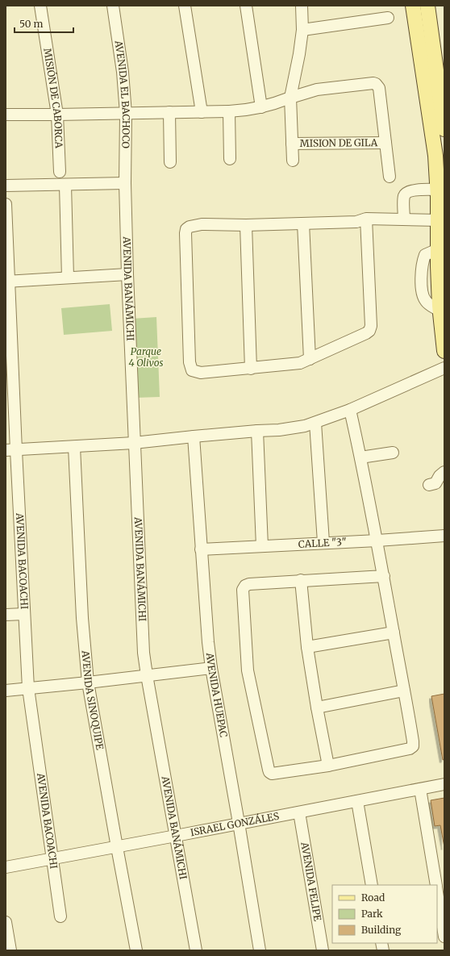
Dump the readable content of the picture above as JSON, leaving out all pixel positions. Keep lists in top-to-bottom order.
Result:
{
  "streets": {
    "street": [
      "AVENIDA EL BACHOCO",
      "MISIÓN DE CABORCA",
      "MISION DE GILA",
      "AVENIDA BANÁMICHI",
      "CALLE \"3\"",
      "AVENIDA BACOACHI",
      "AVENIDA HUEPAC",
      "AVENIDA SINOQUIPE",
      "ISRAEL GONZÁLES",
      "AVENIDA FELIPE"
    ]
  },
  "crossings": [
    ["AVENIDA EL BACHOCO", "AVENIDA BANÁMICHI"],
    ["AVENIDA BANÁMICHI", "ISRAEL GONZÁLES"],
    ["CALLE \"3\"", "AVENIDA HUEPAC"],
    ["AVENIDA BACOACHI", "ISRAEL GONZÁLES"],
    ["AVENIDA HUEPAC", "ISRAEL GONZÁLES"],
    ["AVENIDA SINOQUIPE", "ISRAEL GONZÁLES"],
    ["ISRAEL GONZÁLES", "AVENIDA FELIPE"]
  ],
  "parks": ["Parque 4 Olivos"],
  "legend": ["Road", "Park", "Building"],
  "scale_bar": "50 m"
}
